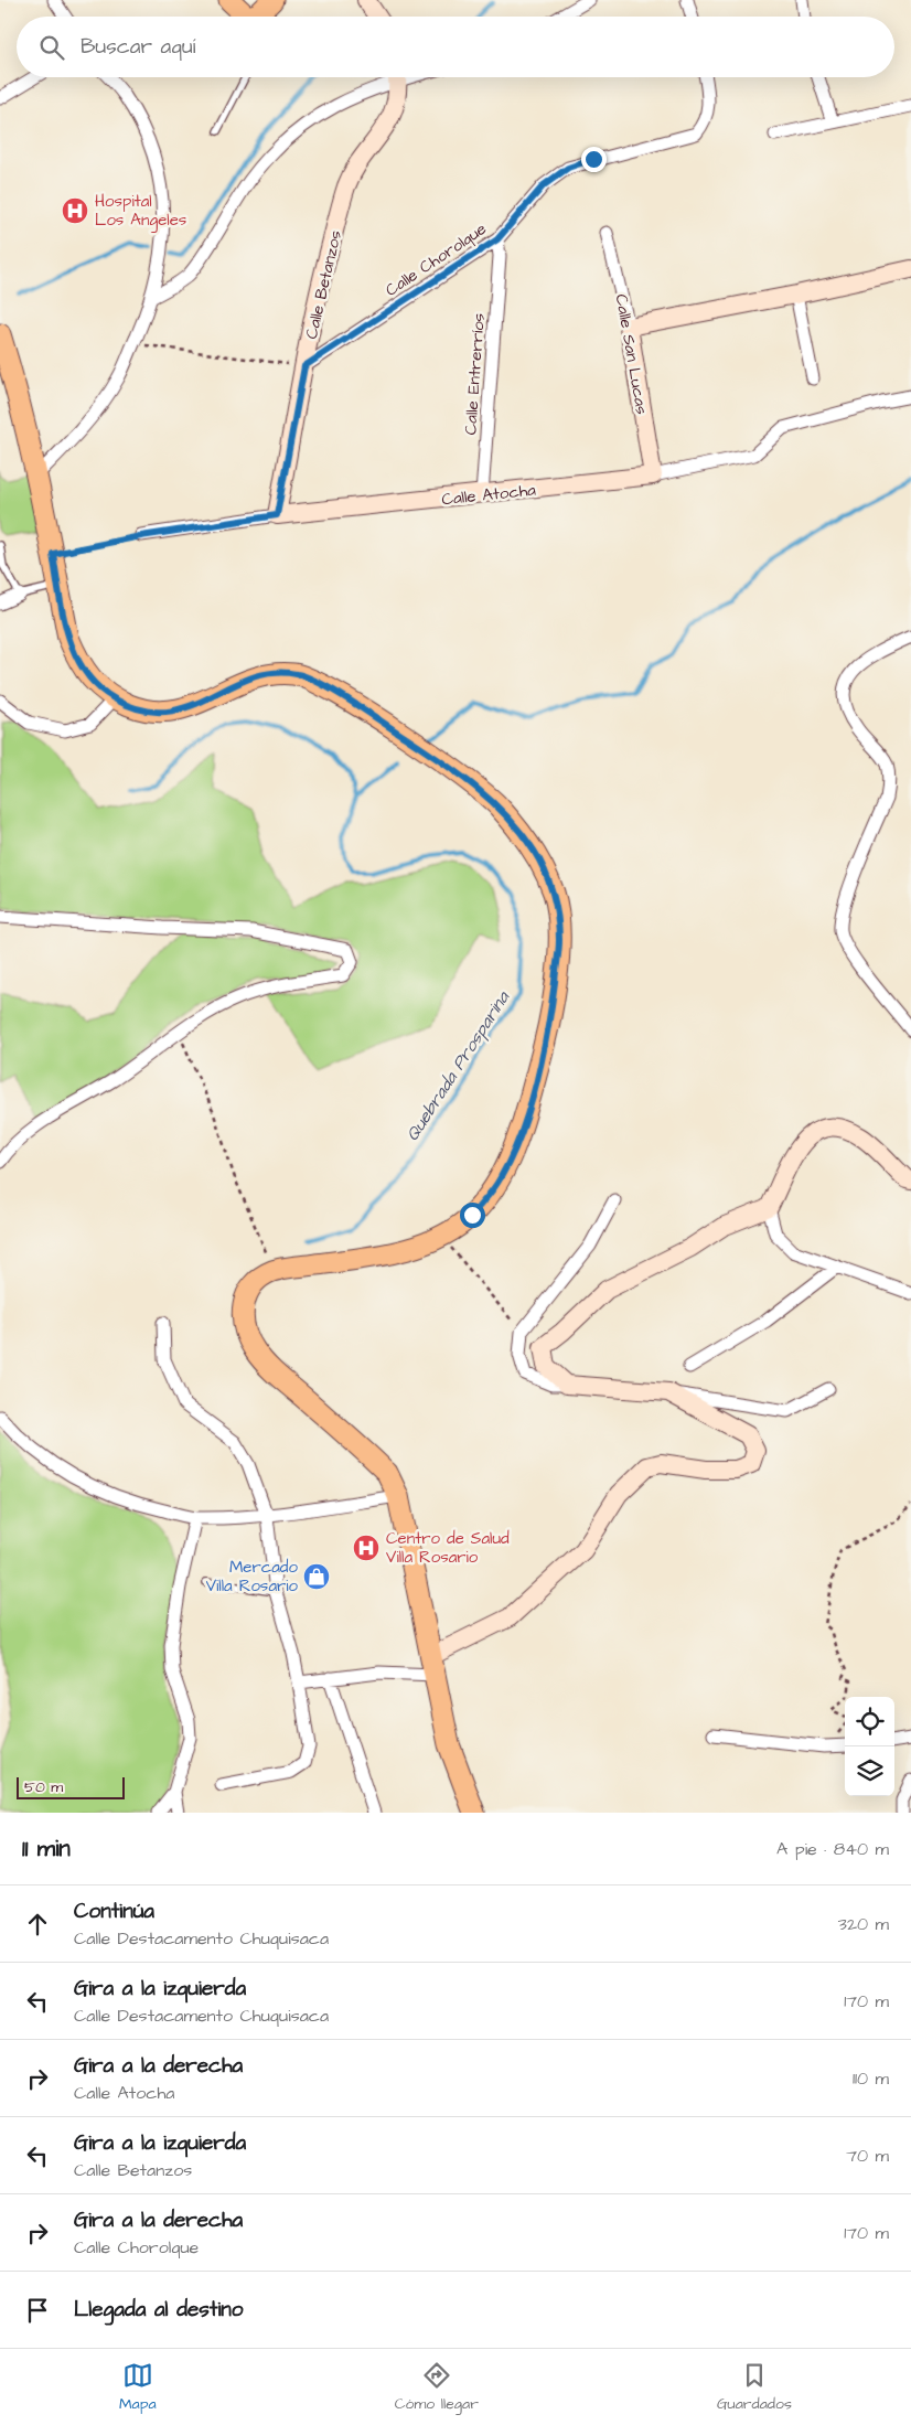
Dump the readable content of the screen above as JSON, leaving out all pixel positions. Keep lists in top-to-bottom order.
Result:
{
  "streets": {
    "street": [
      "Calle Chorolque",
      "Calle Betanzos",
      "Calle San Lucas",
      "Calle Entrerríos",
      "Calle Atocha"
    ]
  },
  "crossings": [
    ["Calle Chorolque", "Calle Betanzos"],
    ["Calle Chorolque", "Calle Entrerríos"],
    ["Calle Betanzos", "Calle Atocha"],
    ["Calle San Lucas", "Calle Atocha"],
    ["Calle Entrerríos", "Calle Atocha"]
  ],
  "water": ["Quebrada Prosparina"],
  "places": {
    "hospital": ["Hospital Los Angeles", "Centro de Salud Villa Rosario"],
    "shop": ["Mercado Villa Rosario"]
  },
  "scale_bar": "50 m",
  "page": {
    "search": "Buscar aquí",
    "scale": "50 m",
    "heading": ["11 min", "A pie · 840 m"],
    "list": [
      ["Continúa", "Calle Destacamento Chuquisaca", "320 m"],
      ["Gira a la izquierda", "Calle Destacamento Chuquisaca", "170 m"],
      ["Gira a la derecha", "Calle Atocha", "110 m"],
      ["Gira a la izquierda", "Calle Betanzos", "70 m"],
      ["Gira a la derecha", "Calle Chorolque", "170 m"],
      "Llegada al destino"
    ],
    "nav": ["Mapa", "Cómo llegar", "Guardados"]
  }
}
